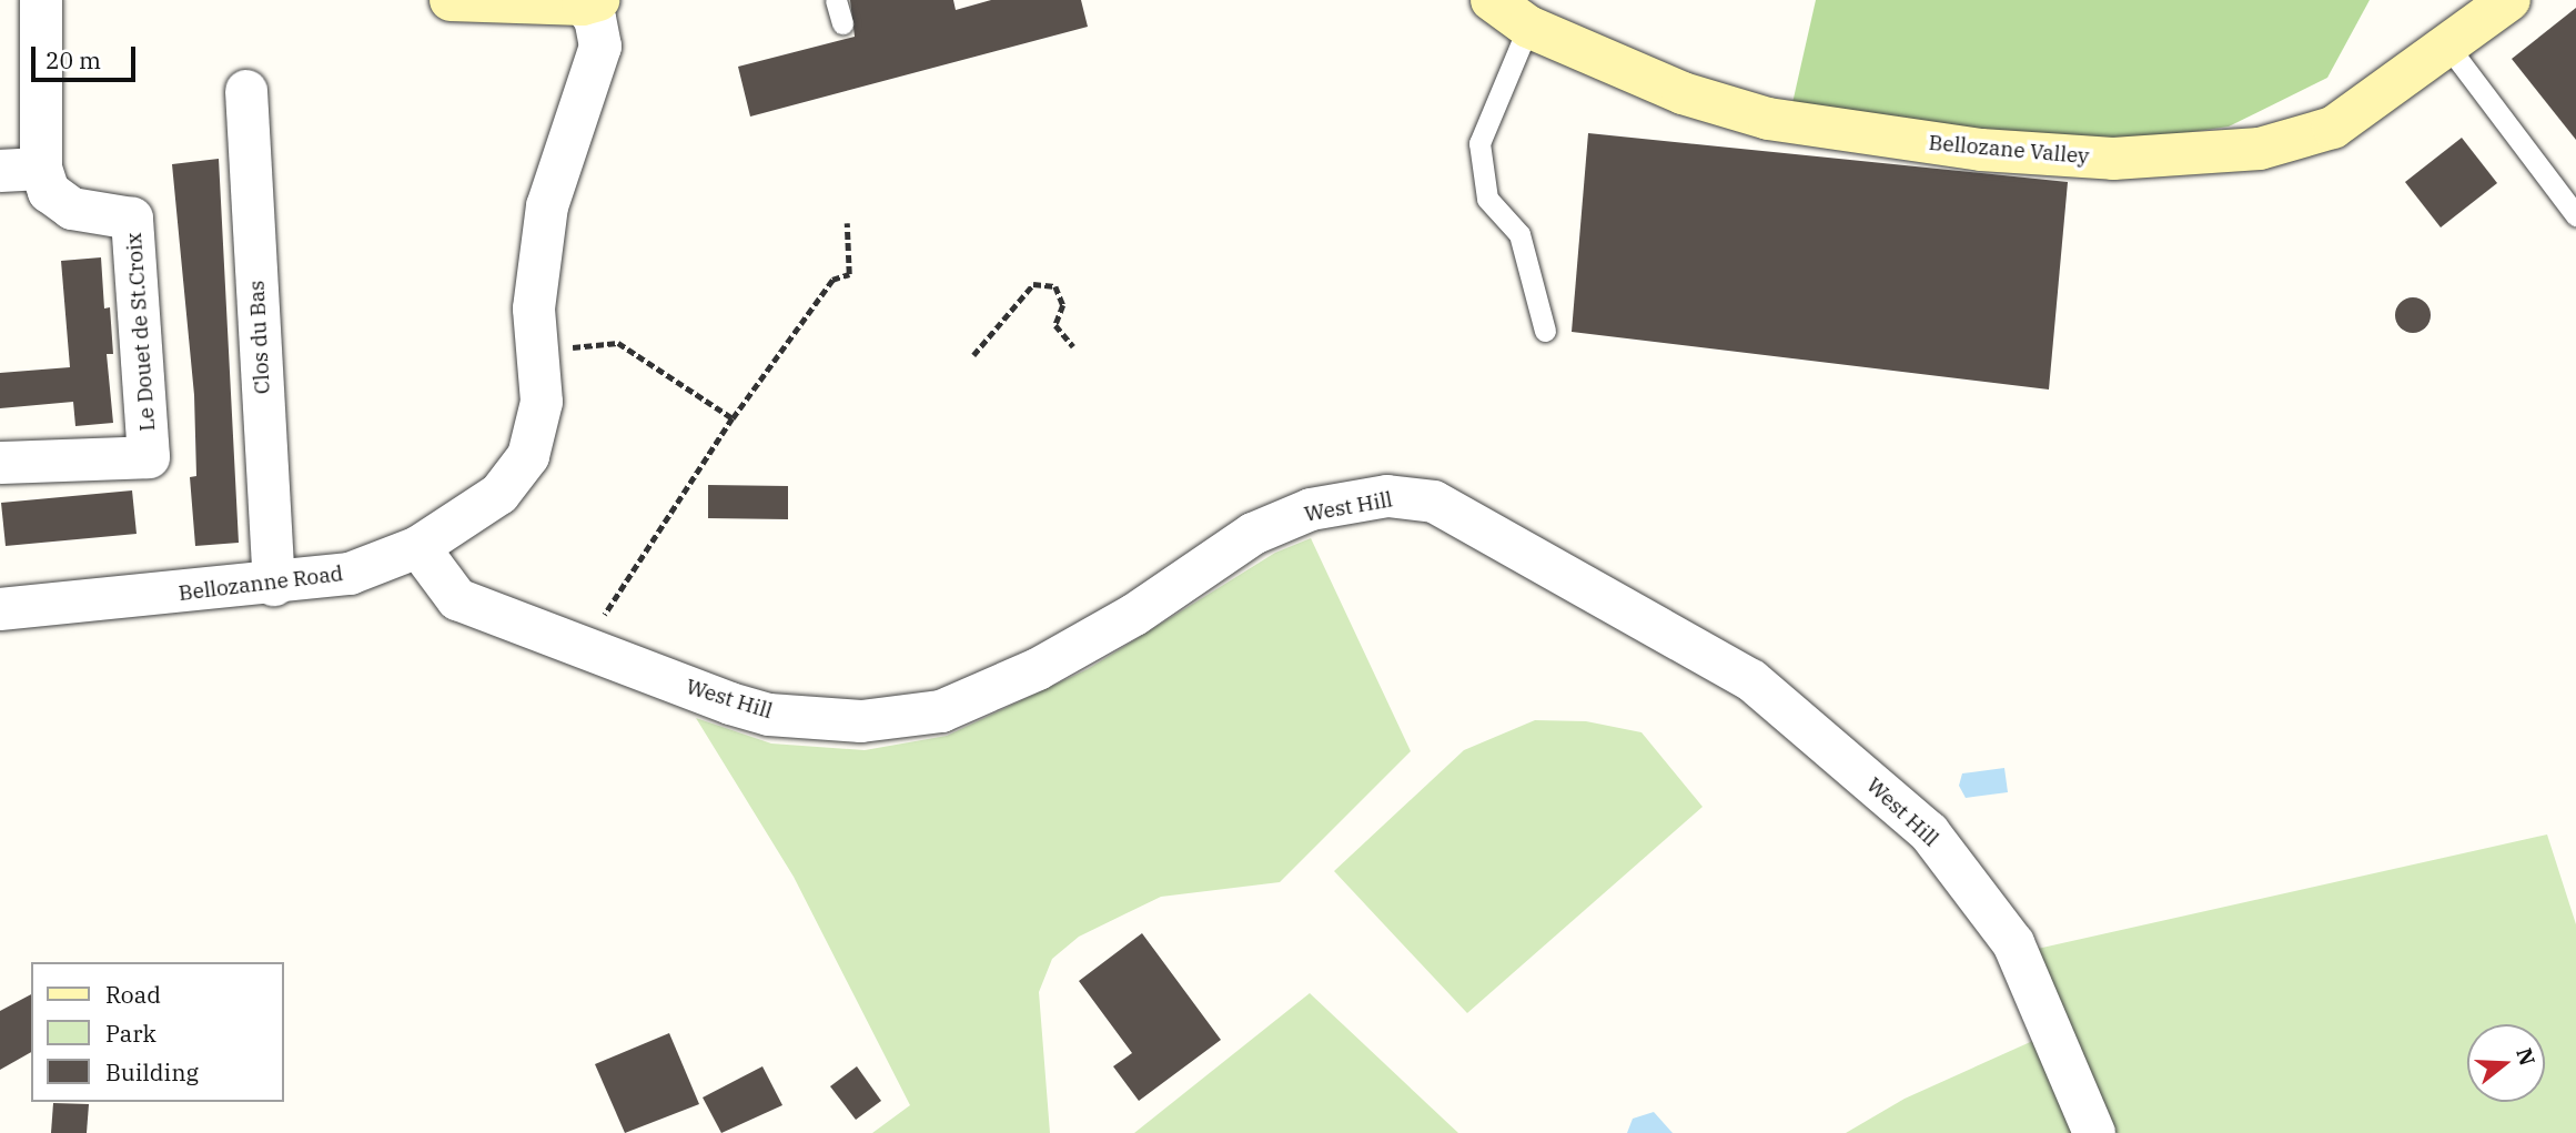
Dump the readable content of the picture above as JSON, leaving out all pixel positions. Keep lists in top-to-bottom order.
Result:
{
  "streets": {
    "street": [
      "Bellozane Valley",
      "Le Douet de St.Croix",
      "Clos du Bas",
      "West Hill",
      "Bellozanne Road"
    ]
  },
  "crossings": [
    ["Clos du Bas", "Bellozanne Road"],
    ["West Hill", "Bellozanne Road"]
  ],
  "legend": ["Road", "Park", "Building"],
  "scale_bar": "20 m",
  "north": "right"
}
